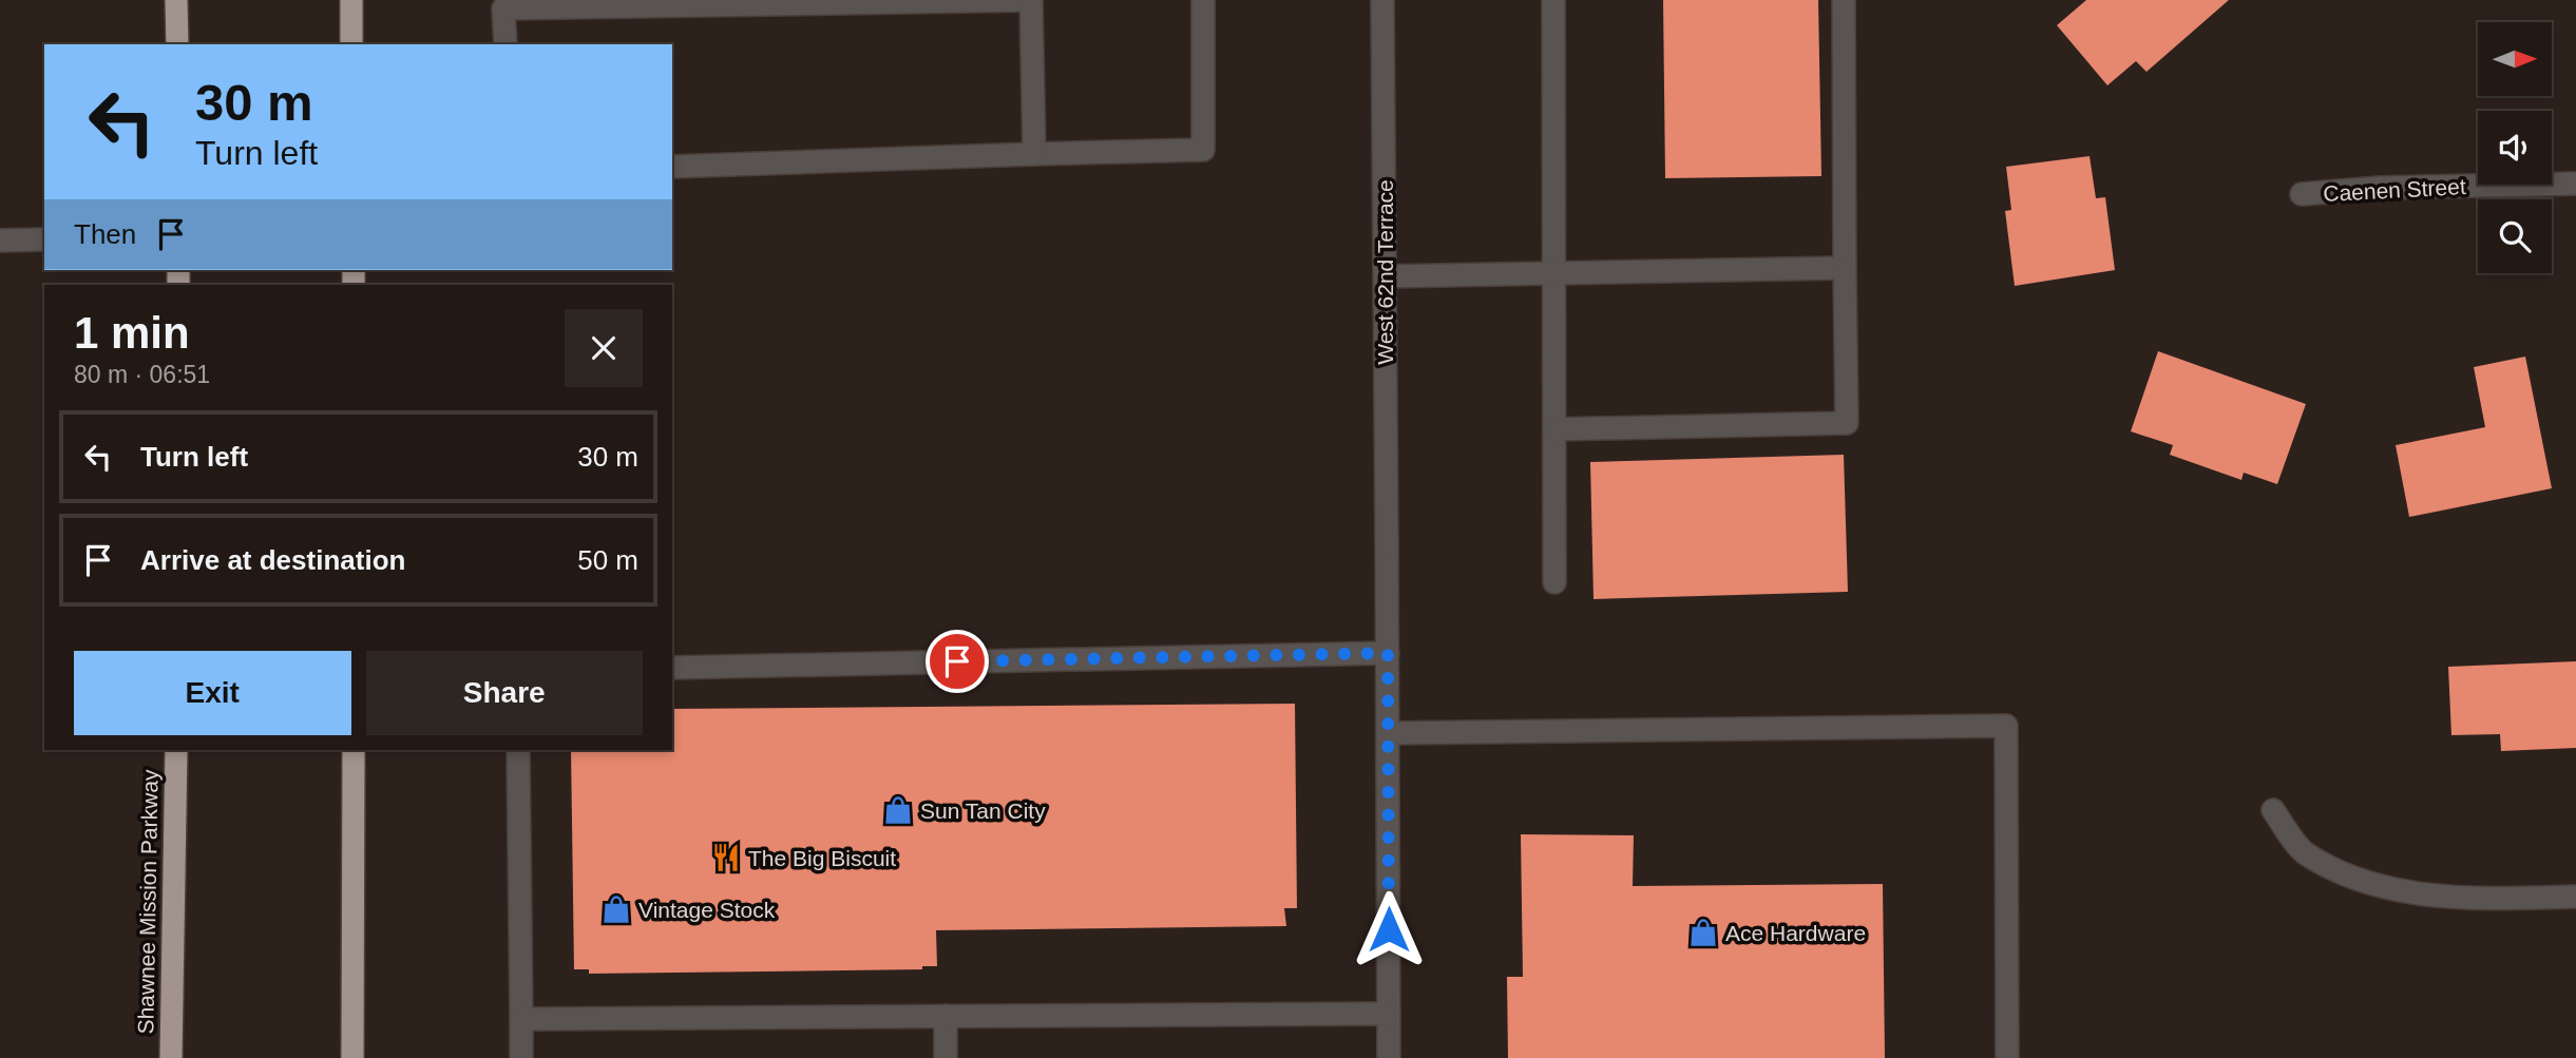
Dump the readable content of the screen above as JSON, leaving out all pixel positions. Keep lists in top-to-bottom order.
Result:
{
  "streets": {
    "highway": ["Shawnee Mission Parkway"],
    "street": ["Caenen Street", "West 62nd Terrace"]
  },
  "places": {
    "shop": ["Sun Tan City", "Vintage Stock", "Ace Hardware"],
    "restaurant": ["The Big Biscuit"]
  },
  "north": "right",
  "page": {
    "turn": ["30 m", "Turn left"],
    "then": "Then",
    "heading": ["1 min", "80 m · 06:51"],
    "list": [
      {
        "name": "Turn left",
        "value": "30 m"
      },
      {
        "name": "Arrive at destination",
        "value": "50 m"
      }
    ],
    "buttons": ["Exit", "Share"]
  }
}
